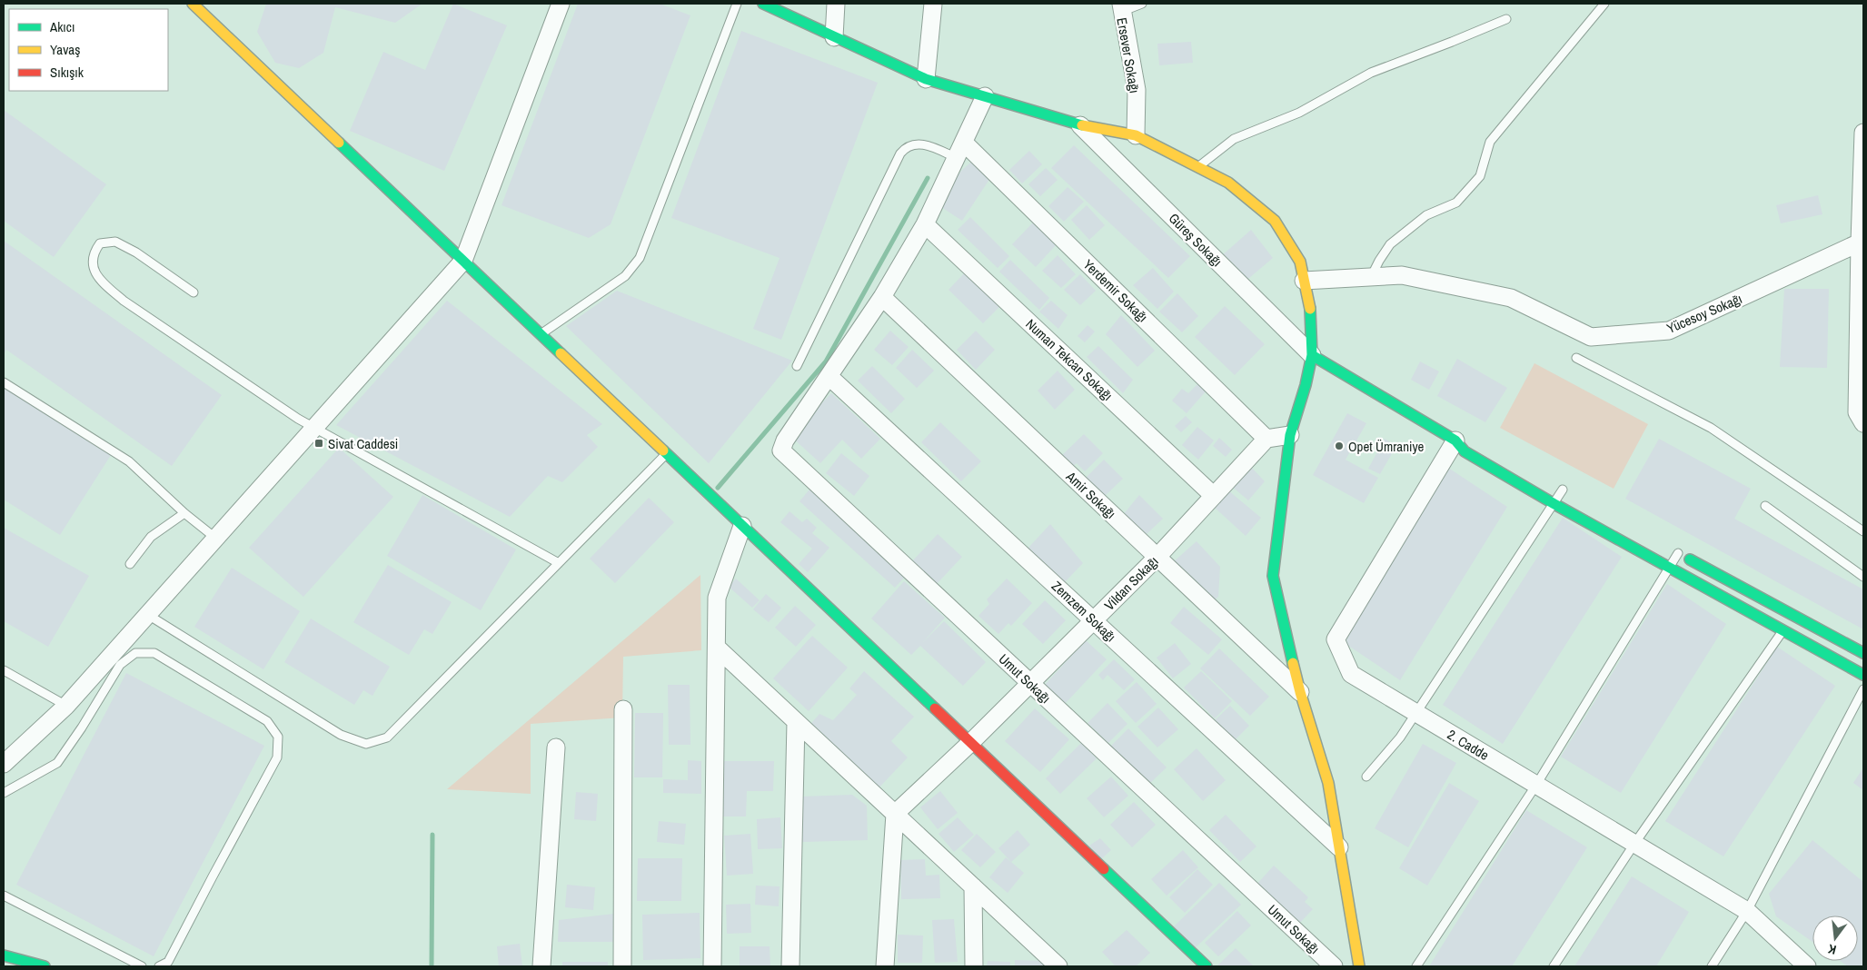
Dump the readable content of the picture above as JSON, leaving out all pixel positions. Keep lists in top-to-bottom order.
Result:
{
  "streets": {
    "street": [
      "Ersever Sokağı",
      "Güreş Sokağı",
      "Yerdemir Sokağı",
      "Yücesoy Sokağı",
      "Numan Tekcan Sokağı",
      "Amir Sokağı",
      "Vildan Sokağı",
      "Zemzem Sokağı",
      "Umut Sokağı",
      "2. Cadde"
    ]
  },
  "crossings": [
    ["Yerdemir Sokağı", "Vildan Sokağı"],
    ["Numan Tekcan Sokağı", "Vildan Sokağı"],
    ["Amir Sokağı", "Vildan Sokağı"],
    ["Vildan Sokağı", "Zemzem Sokağı"],
    ["Vildan Sokağı", "Umut Sokağı"],
    ["Zemzem Sokağı", "Umut Sokağı"]
  ],
  "places": {
    "transit": ["Sivat Caddesi"],
    "other": ["Opet Ümraniye"]
  },
  "legend": ["Akıcı", "Yavaş", "Sıkışık"],
  "north": "bottom"
}
